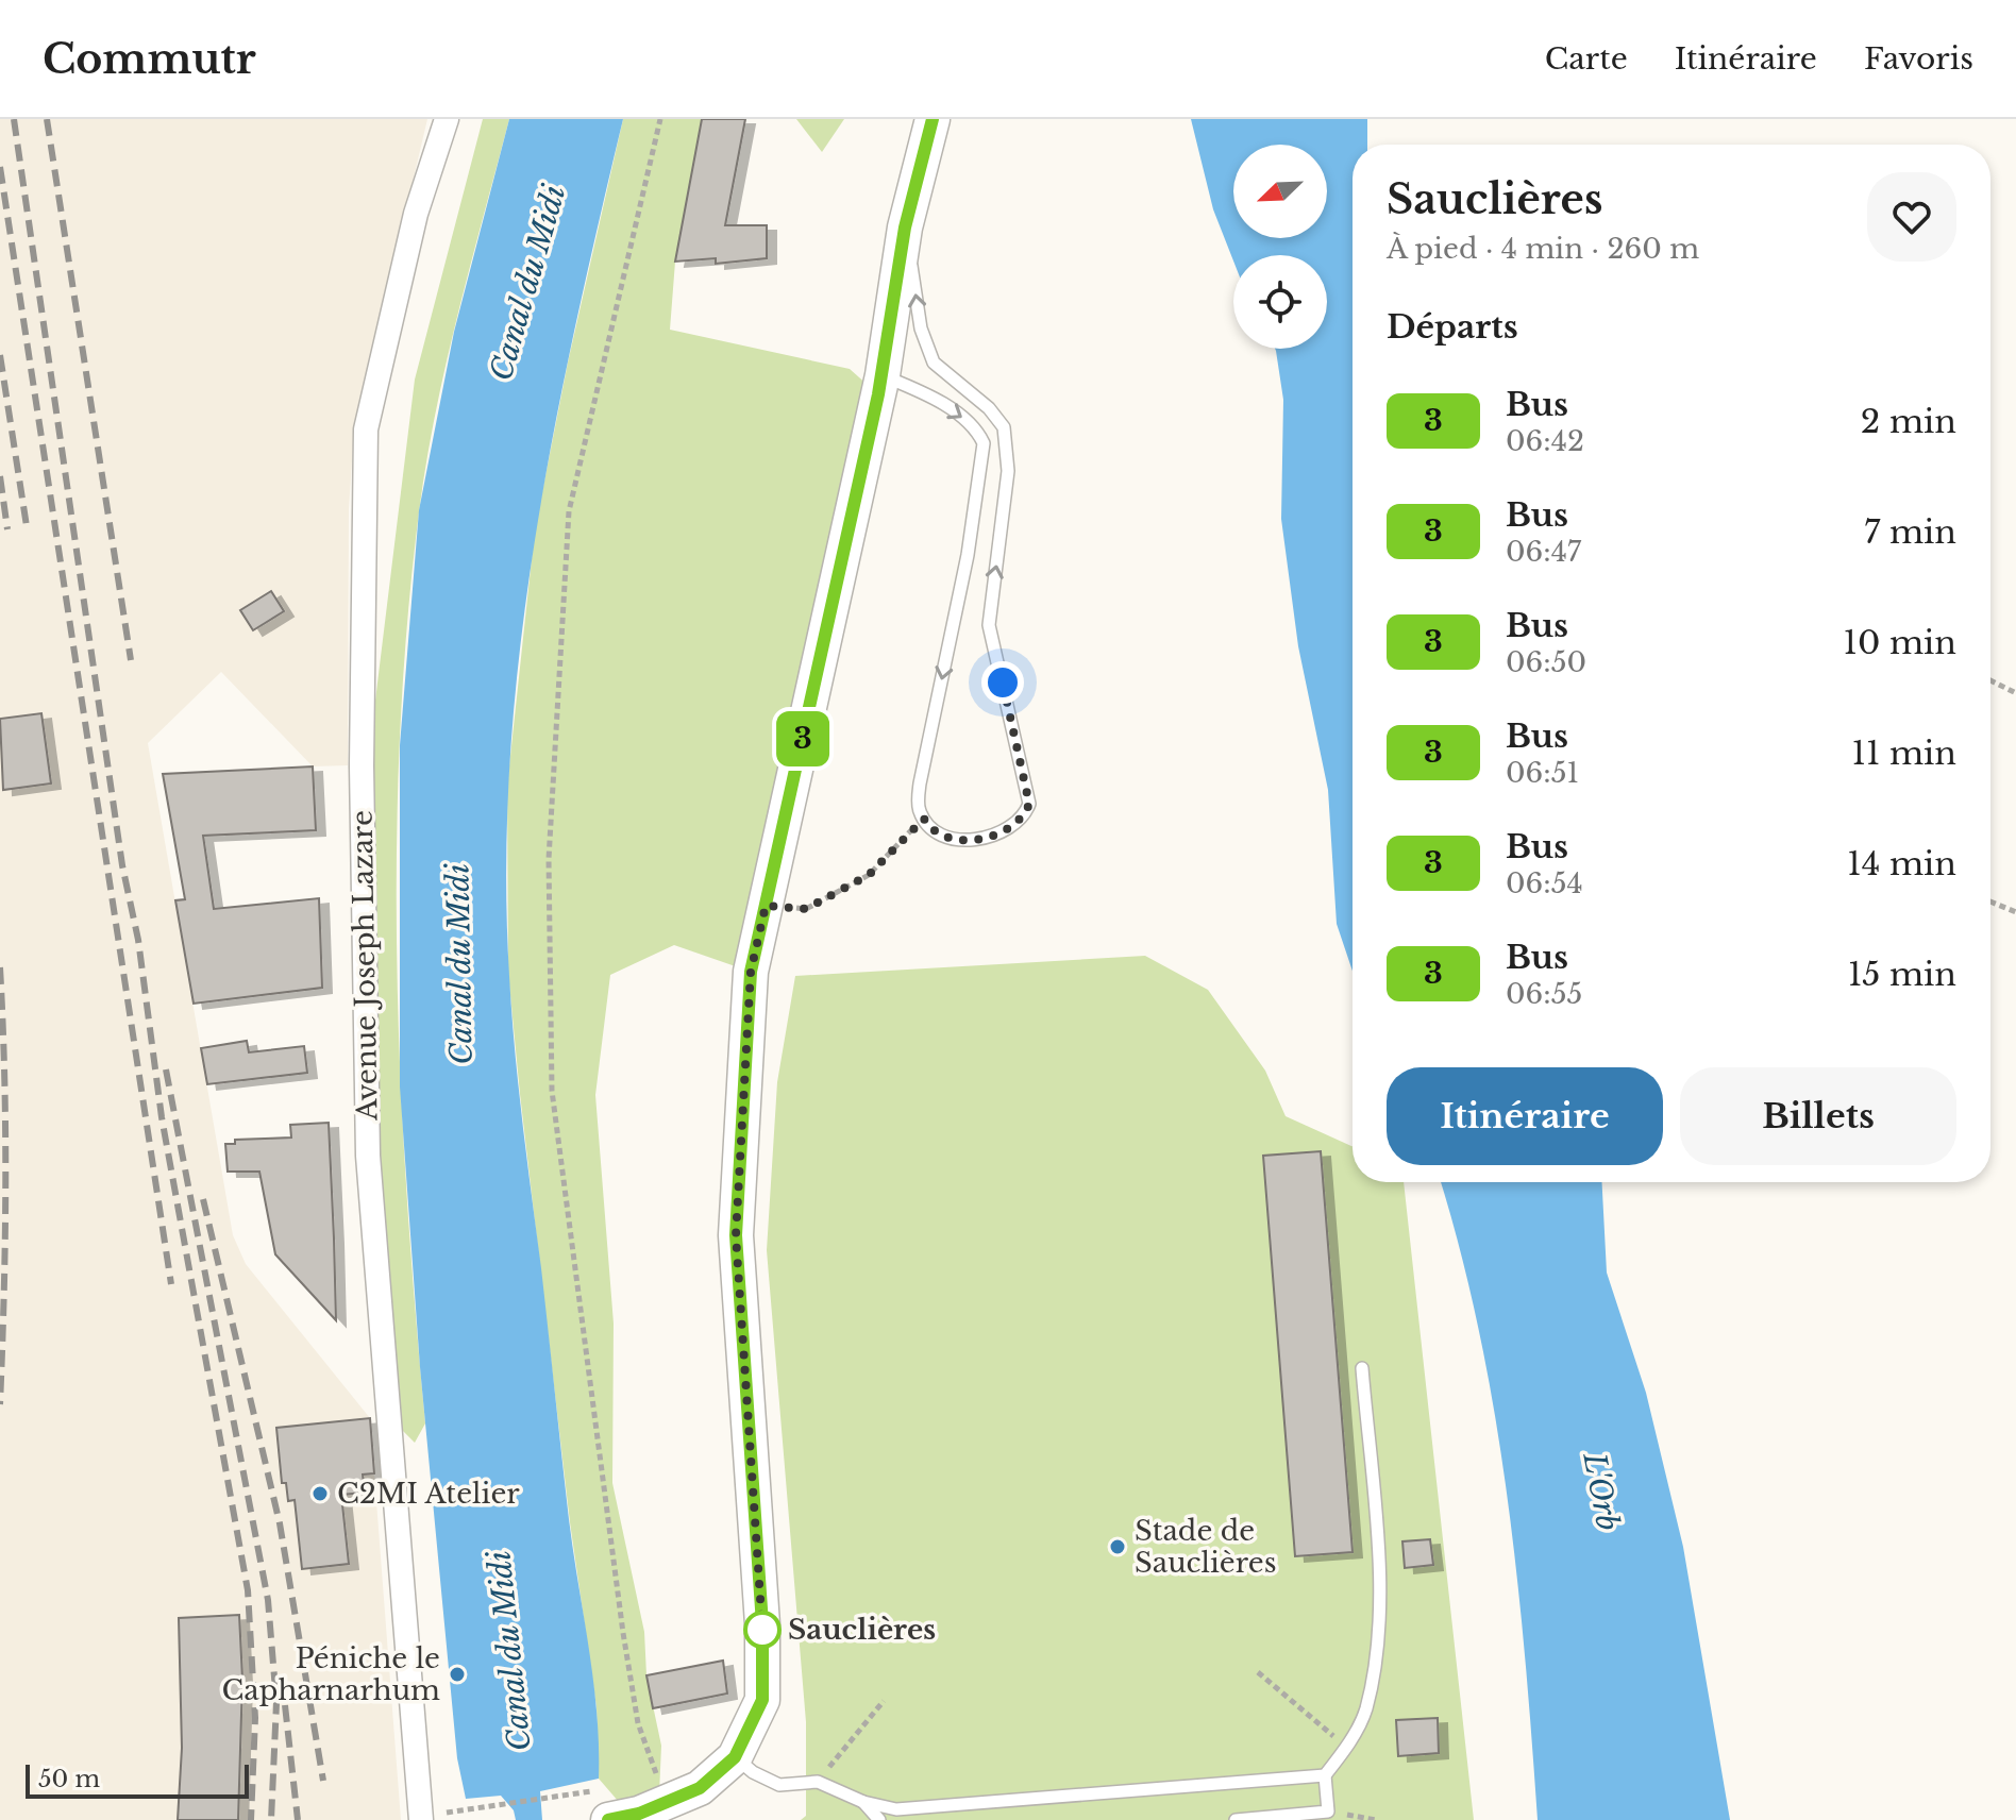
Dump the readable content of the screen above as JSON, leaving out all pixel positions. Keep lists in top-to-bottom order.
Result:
{
  "streets": {
    "street": ["Avenue Joseph Lazare"]
  },
  "water": ["Canal du Midi", "L'Orb"],
  "places": [
    "C2MI Atelier",
    "Stade de Sauclières",
    "Sauclières",
    "Péniche le Capharnarhum"
  ],
  "lines": ["bus line 3"],
  "scale_bar": "50 m",
  "north": "bottom left",
  "page": {
    "header": "Commutr",
    "nav": ["Carte", "Itinéraire", "Favoris"],
    "on_map": "3",
    "heading": [
      ["Sauclières", "À pied · 4 min · 260 m"],
      "Départs"
    ],
    "list": [
      {
        "mark": "3",
        "name": "Bus",
        "note": "06:42",
        "value": "2 min"
      },
      {
        "mark": "3",
        "name": "Bus",
        "note": "06:47",
        "value": "7 min"
      },
      {
        "mark": "3",
        "name": "Bus",
        "note": "06:50",
        "value": "10 min"
      },
      {
        "mark": "3",
        "name": "Bus",
        "note": "06:51",
        "value": "11 min"
      },
      {
        "mark": "3",
        "name": "Bus",
        "note": "06:54",
        "value": "14 min"
      },
      {
        "mark": "3",
        "name": "Bus",
        "note": "06:55",
        "value": "15 min"
      }
    ],
    "buttons": ["Itinéraire", "Billets"],
    "scale": "50 m"
  }
}
